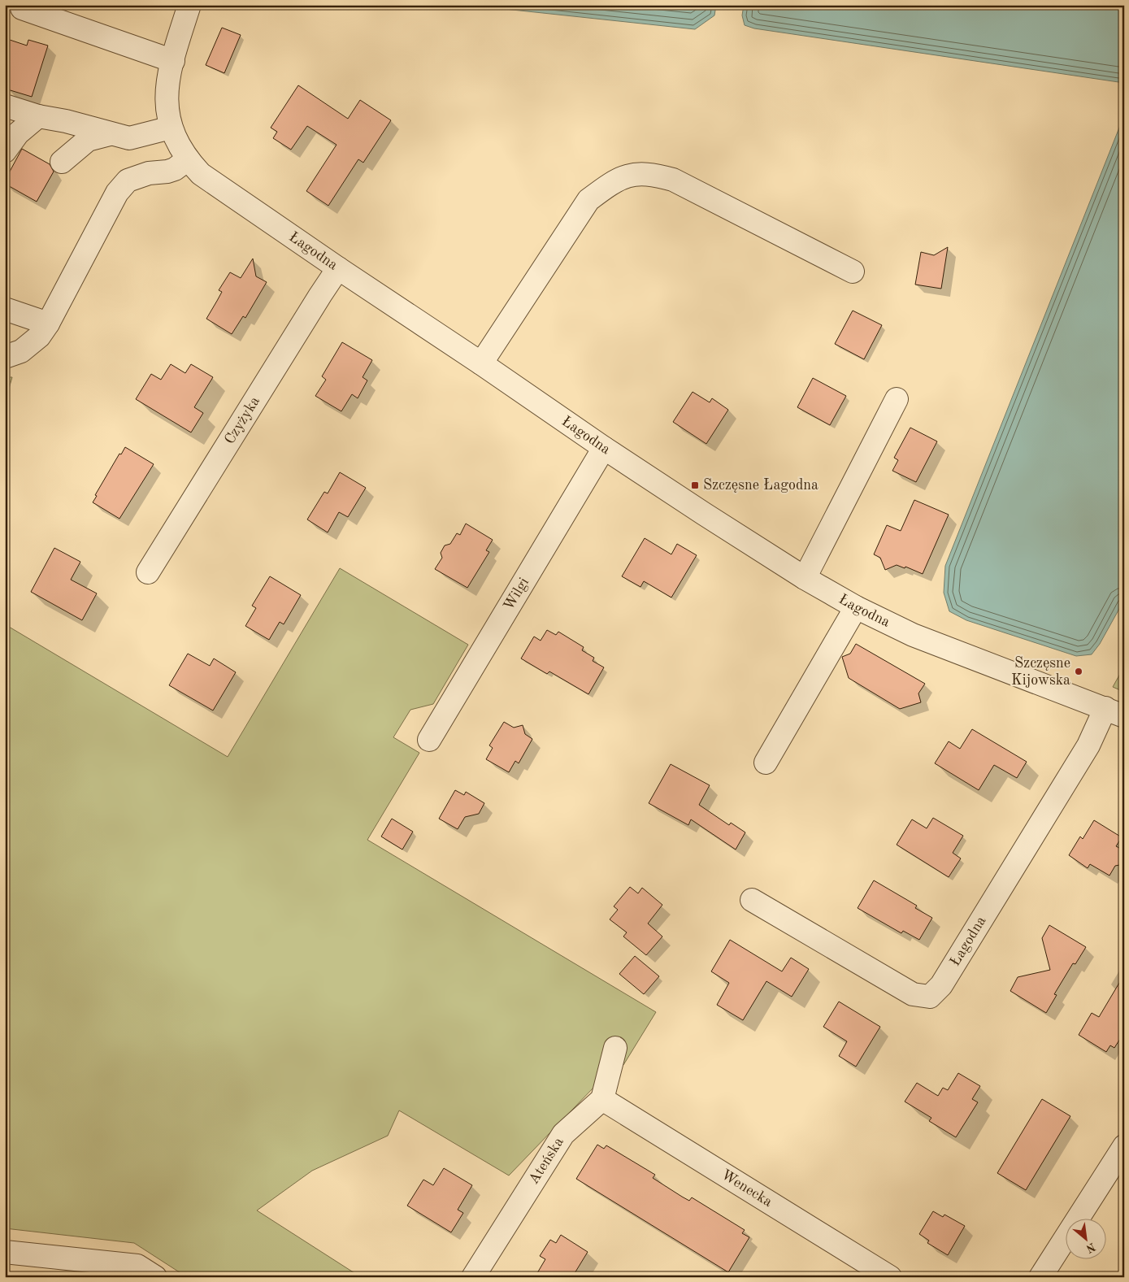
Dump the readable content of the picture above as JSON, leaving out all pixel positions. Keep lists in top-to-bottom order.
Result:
{
  "streets": {
    "street": [
      "Łagodna",
      "Czyżyka",
      "Wilgi",
      "Ateńska",
      "Wenecka"
    ]
  },
  "crossings": [
    ["Łagodna", "Czyżyka"],
    ["Łagodna", "Wilgi"],
    ["Ateńska", "Wenecka"]
  ],
  "places": {
    "transit": ["Szczęsne Łagodna"],
    "other": ["Szczęsne Kijowska"]
  },
  "north": "bottom right"
}
